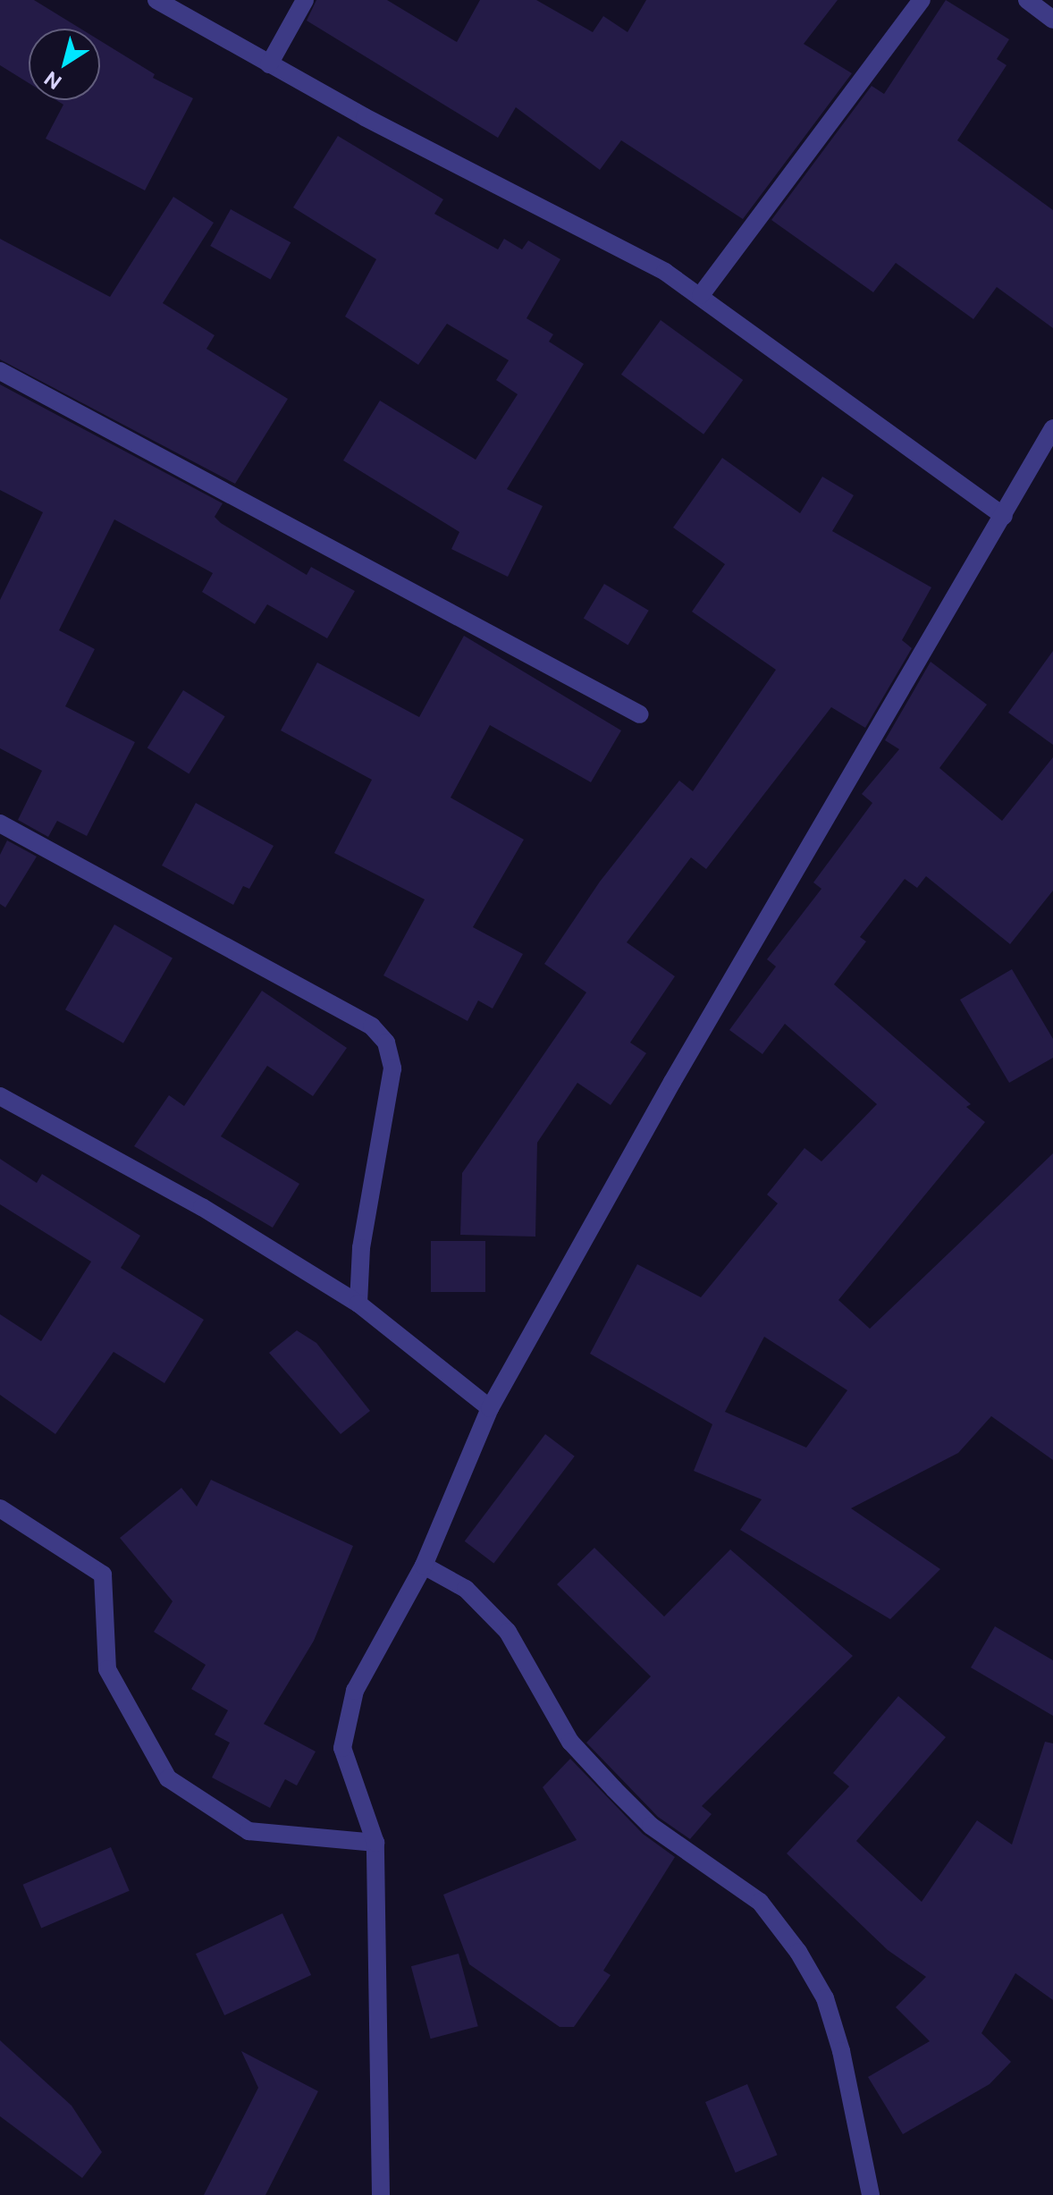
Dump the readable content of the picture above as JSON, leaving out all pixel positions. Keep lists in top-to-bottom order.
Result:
{
  "north": "bottom left"
}
